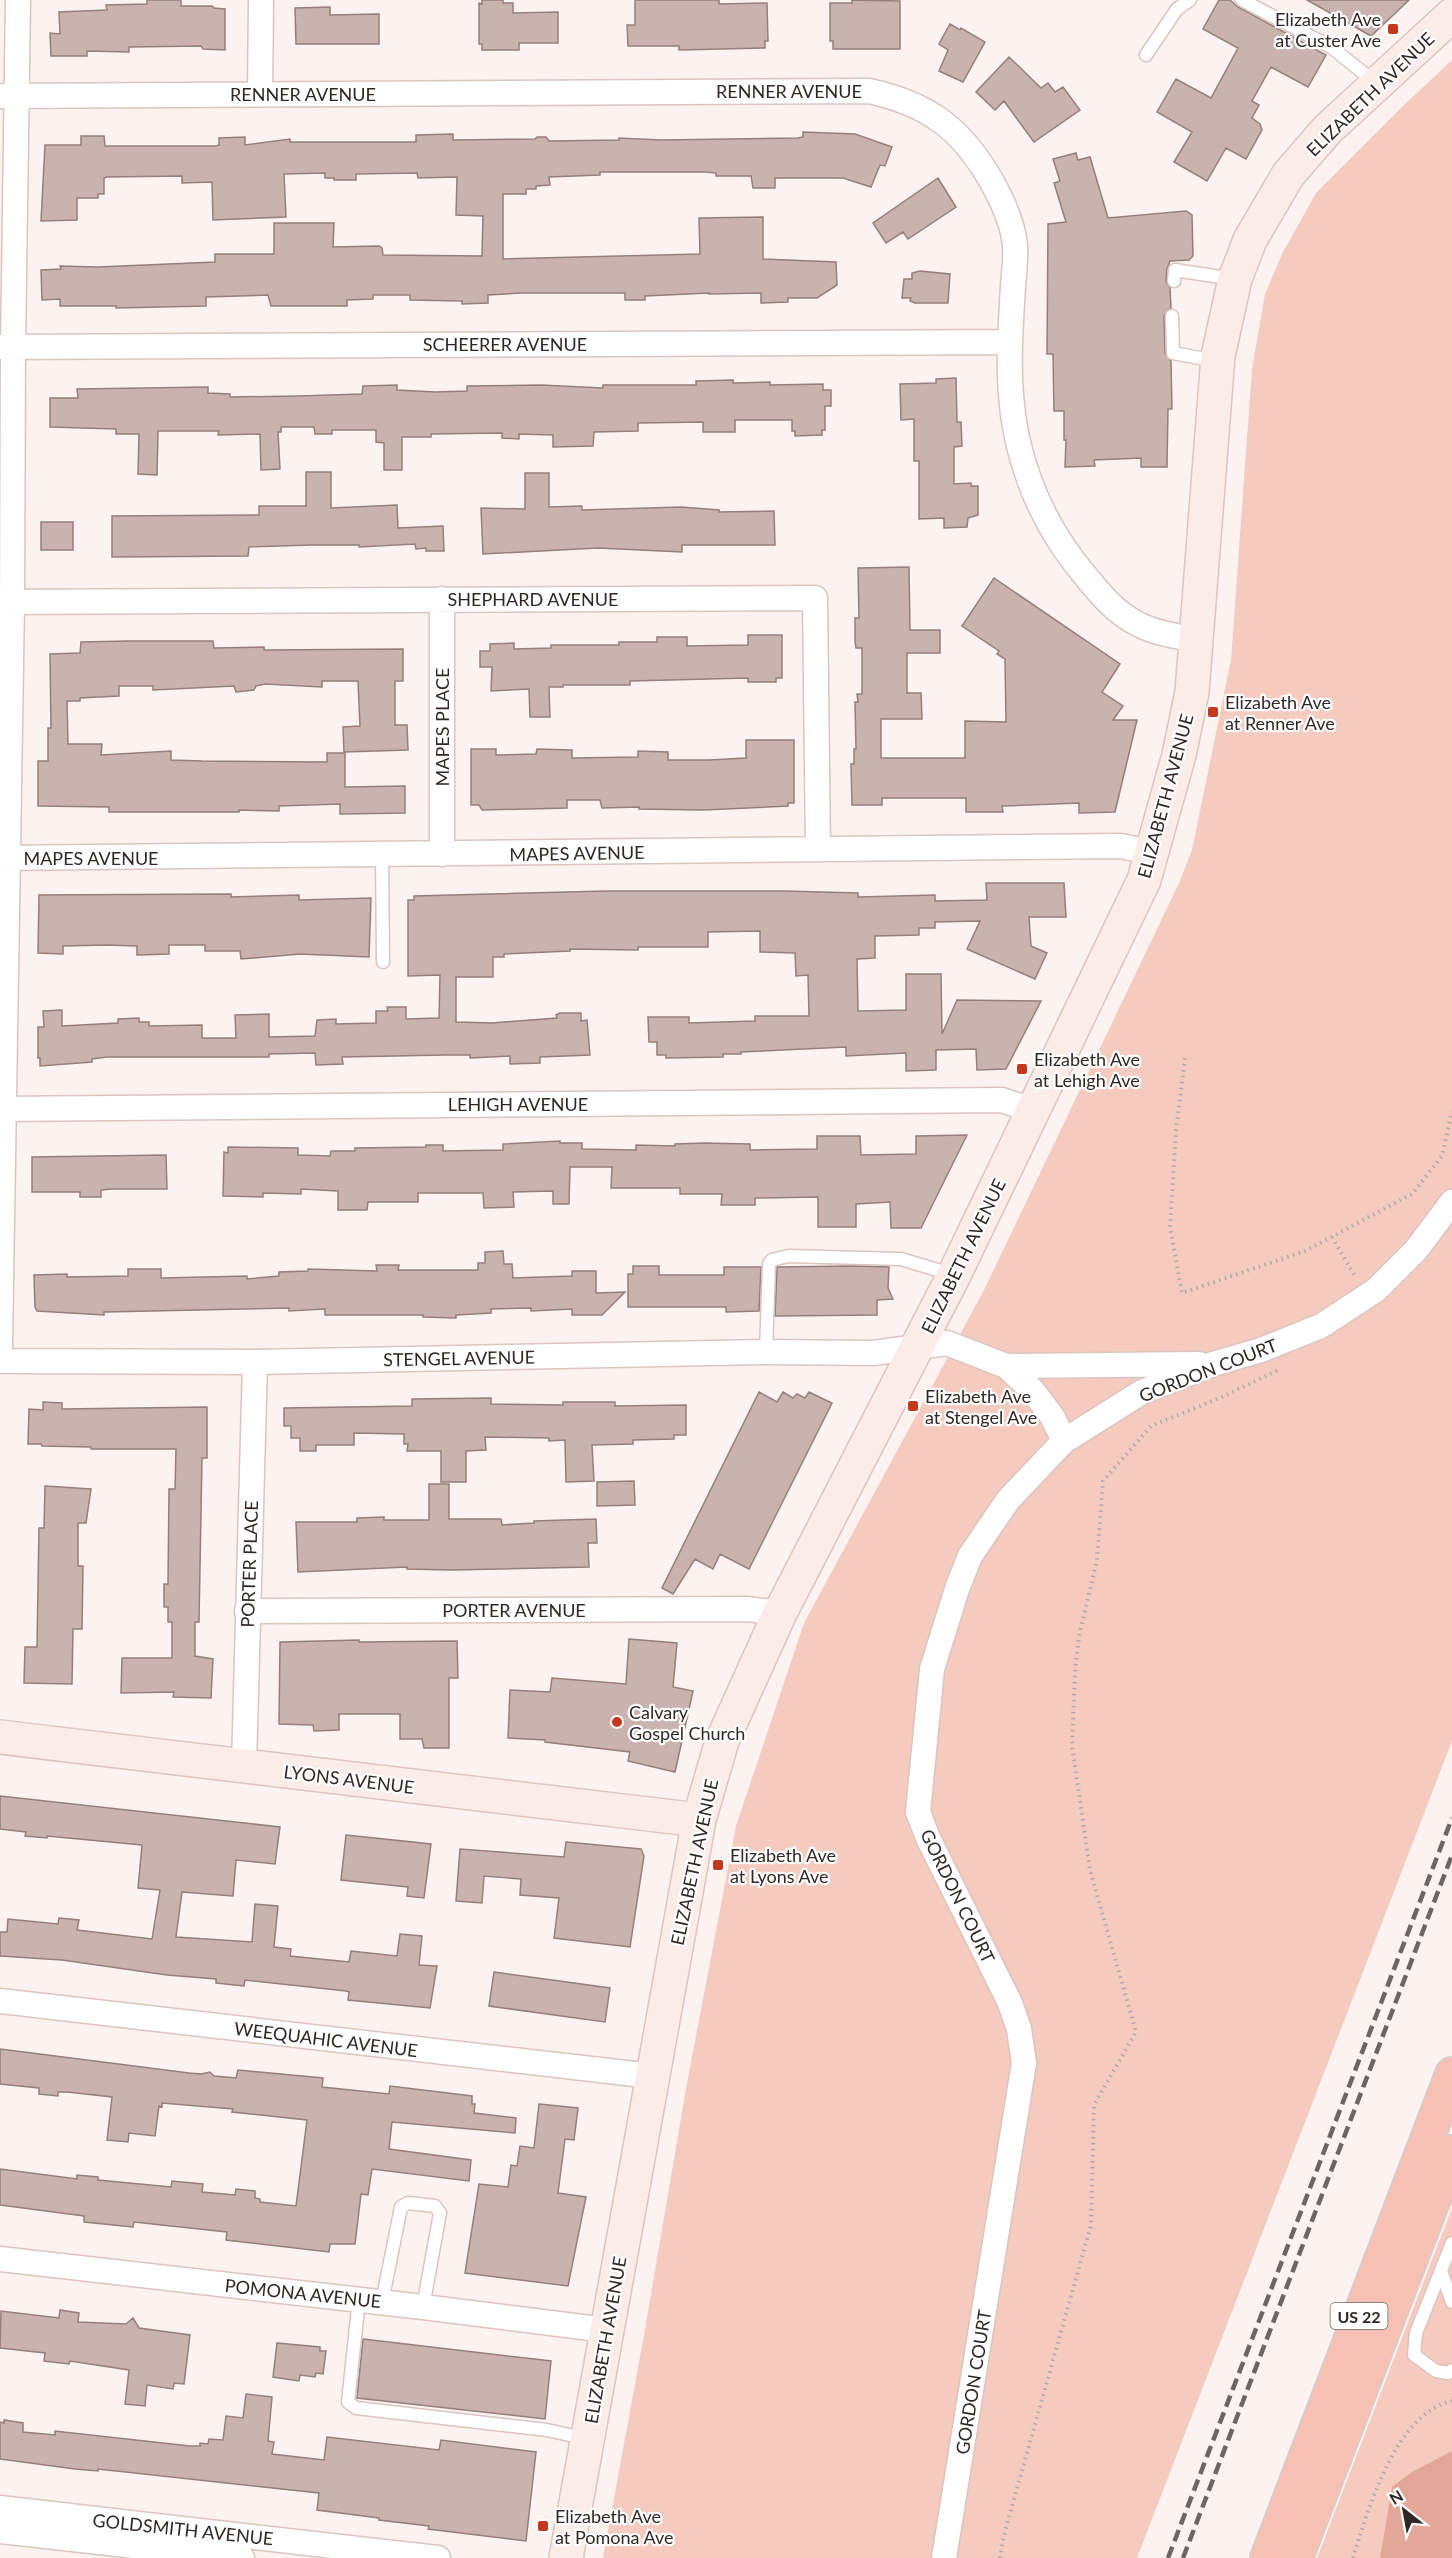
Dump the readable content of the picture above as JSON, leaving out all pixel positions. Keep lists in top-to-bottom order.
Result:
{
  "streets": {
    "highway": ["US 22"],
    "main road": ["ELIZABETH AVENUE", "LYONS AVENUE"],
    "street": [
      "RENNER AVENUE",
      "SCHEERER AVENUE",
      "SHEPHARD AVENUE",
      "MAPES PLACE",
      "MAPES AVENUE",
      "LEHIGH AVENUE",
      "STENGEL AVENUE",
      "GORDON COURT",
      "PORTER PLACE",
      "PORTER AVENUE",
      "WEEQUAHIC AVENUE",
      "POMONA AVENUE",
      "GOLDSMITH AVENUE"
    ]
  },
  "crossings": [
    ["RENNER AVENUE", "ELIZABETH AVENUE"],
    ["RENNER AVENUE", "SCHEERER AVENUE"],
    ["ELIZABETH AVENUE", "MAPES AVENUE"],
    ["ELIZABETH AVENUE", "LEHIGH AVENUE"],
    ["ELIZABETH AVENUE", "STENGEL AVENUE"],
    ["ELIZABETH AVENUE", "PORTER AVENUE"],
    ["ELIZABETH AVENUE", "LYONS AVENUE"],
    ["ELIZABETH AVENUE", "WEEQUAHIC AVENUE"],
    ["ELIZABETH AVENUE", "POMONA AVENUE"],
    ["SHEPHARD AVENUE", "MAPES PLACE"],
    ["SHEPHARD AVENUE", "MAPES AVENUE"],
    ["MAPES PLACE", "MAPES AVENUE"],
    ["STENGEL AVENUE", "PORTER PLACE"],
    ["PORTER PLACE", "PORTER AVENUE"],
    ["PORTER PLACE", "LYONS AVENUE"]
  ],
  "places": {
    "transit": [
      "Elizabeth Ave at Custer Ave",
      "Elizabeth Ave at Renner Ave",
      "Elizabeth Ave at Lehigh Ave",
      "Elizabeth Ave at Stengel Ave",
      "Elizabeth Ave at Lyons Ave",
      "Elizabeth Ave at Pomona Ave"
    ],
    "other": ["Calvary Gospel Church"]
  },
  "north": "top left"
}
